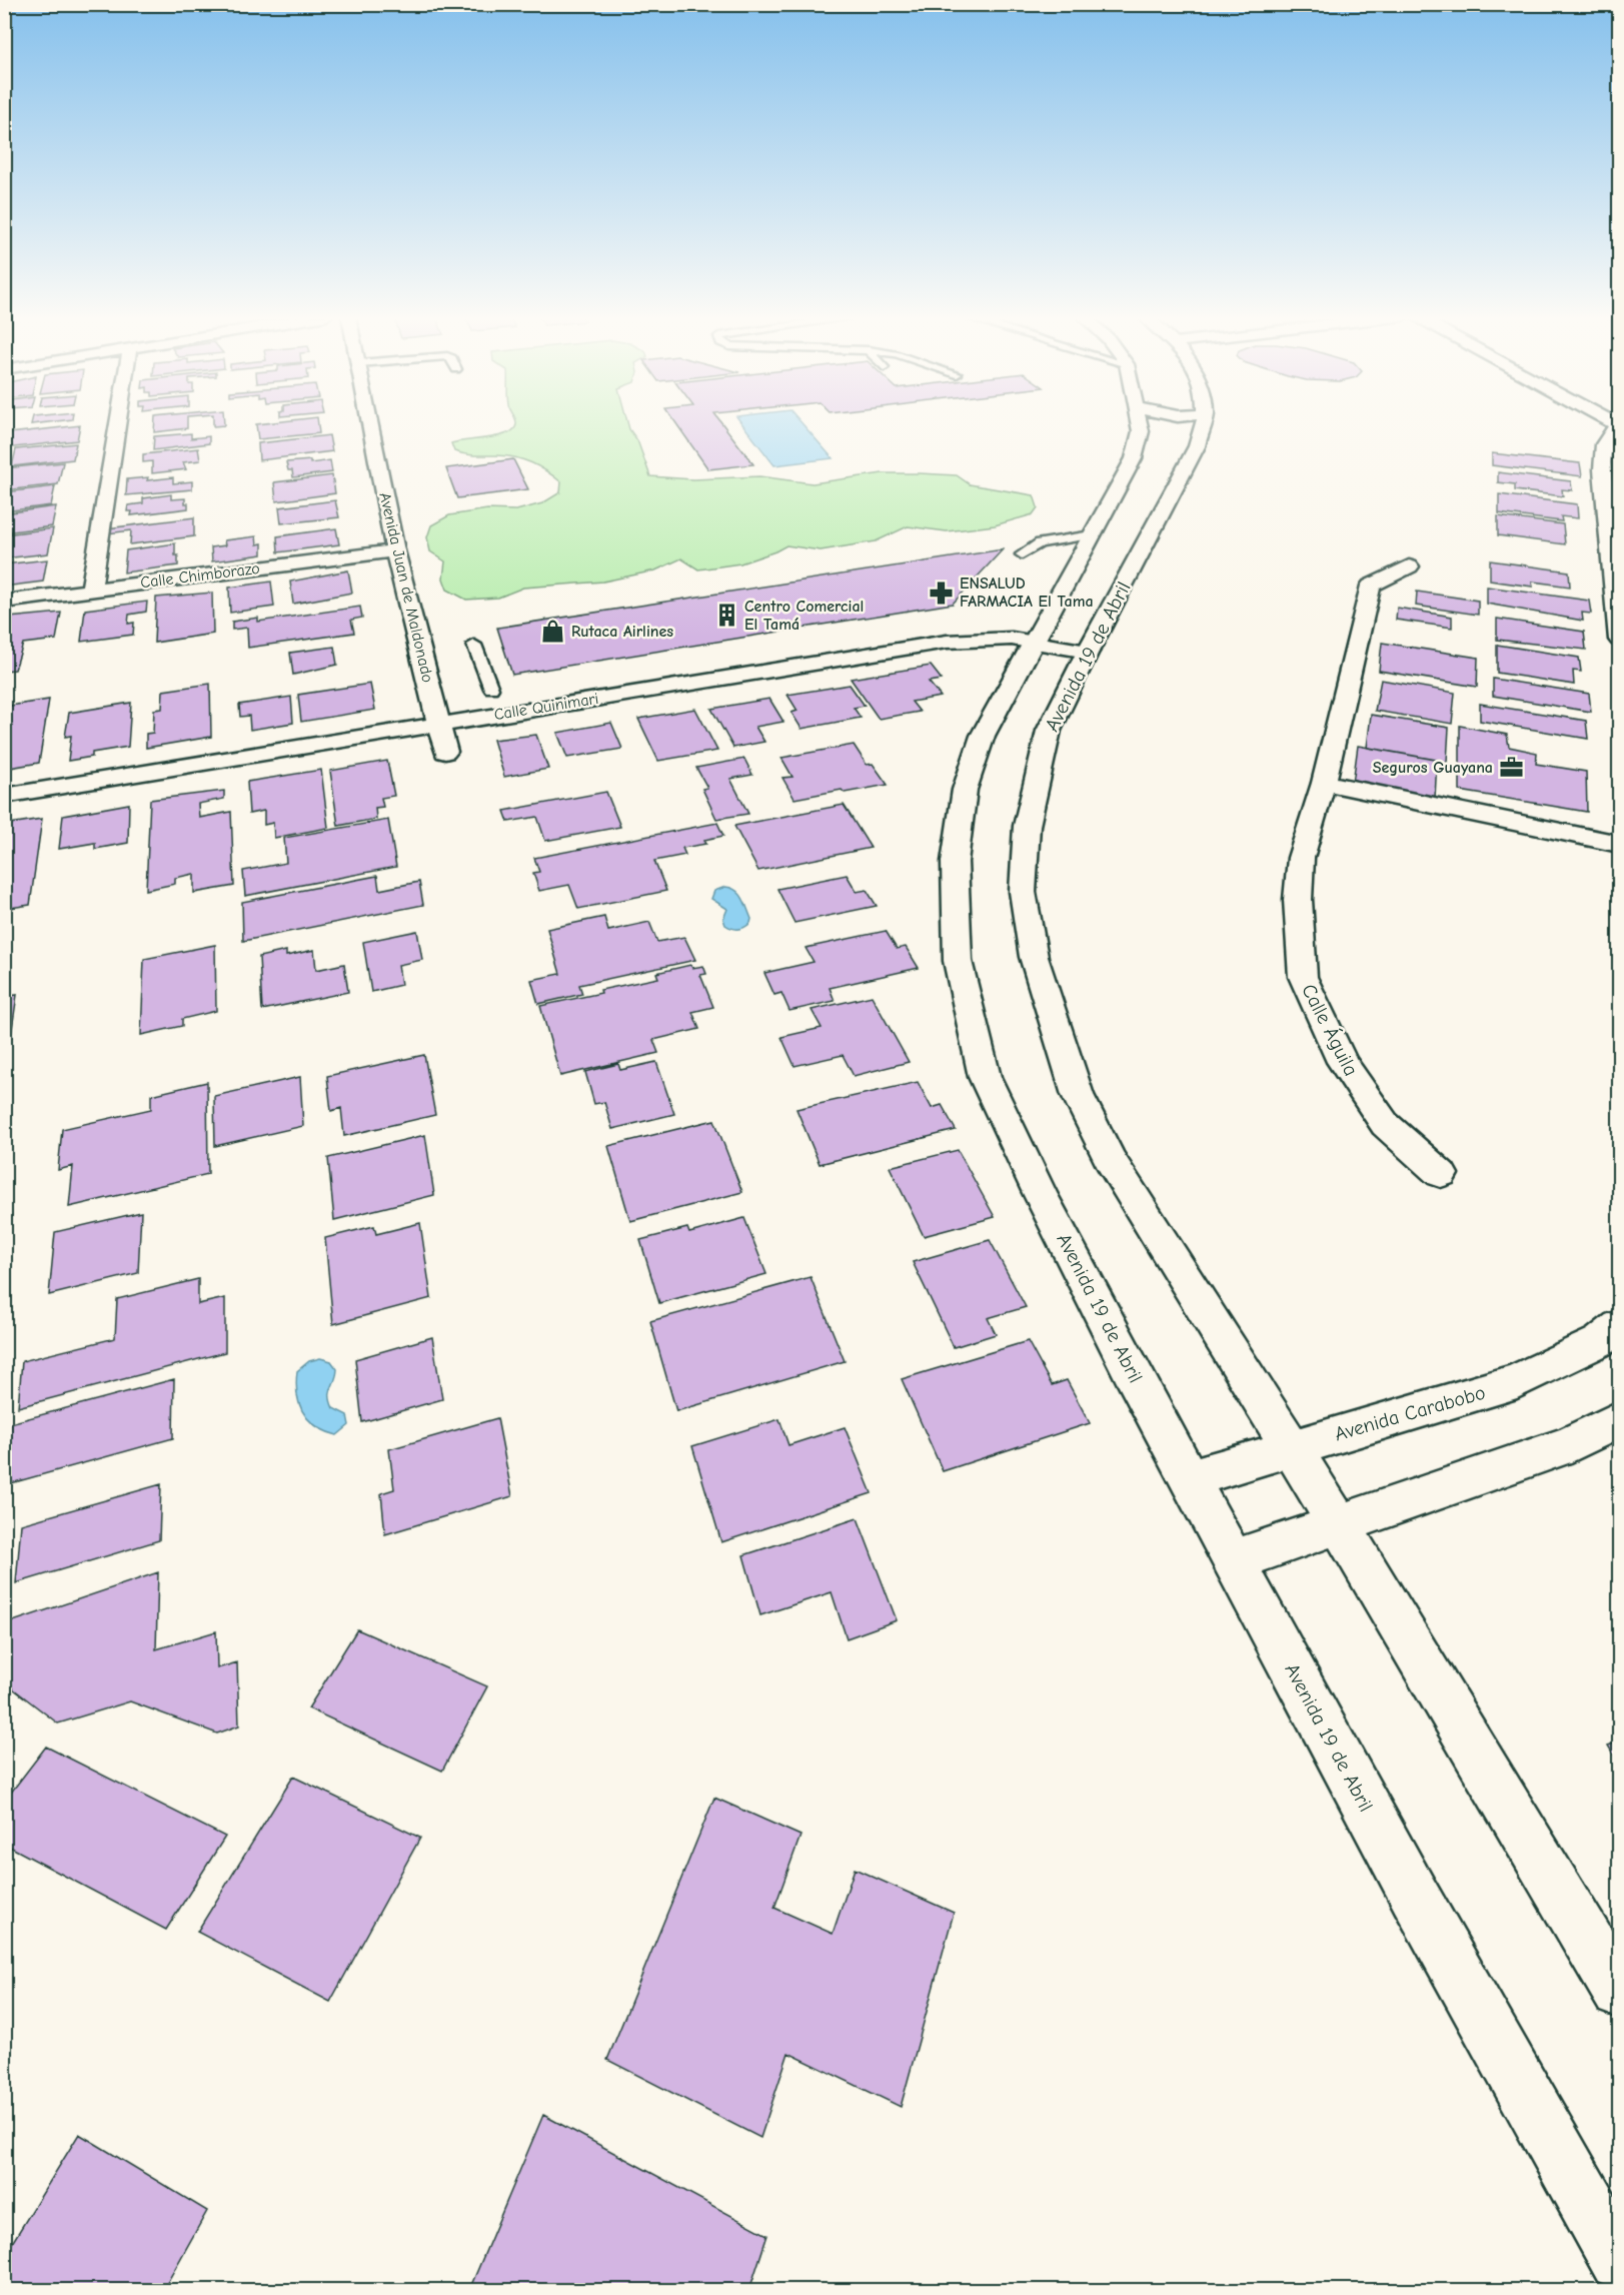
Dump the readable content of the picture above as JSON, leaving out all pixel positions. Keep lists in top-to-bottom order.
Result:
{
  "streets": {
    "street": [
      "Calle Chimborazo",
      "Avenida Juan de Maldonado",
      "Avenida 19 de Abril",
      "Calle Quinimari",
      "Calle Águila",
      "Avenida Carabobo"
    ]
  },
  "crossings": [
    ["Calle Chimborazo", "Avenida Juan de Maldonado"],
    ["Avenida Juan de Maldonado", "Calle Quinimari"],
    ["Avenida 19 de Abril", "Calle Quinimari"],
    ["Avenida 19 de Abril", "Avenida Carabobo"]
  ],
  "places": {
    "pharmacy": ["ENSALUD FARMACIA El Tama"],
    "building": ["Centro Comercial El Tamá"],
    "shop": ["Rutaca Airlines"],
    "office": ["Seguros Guayana"]
  }
}
